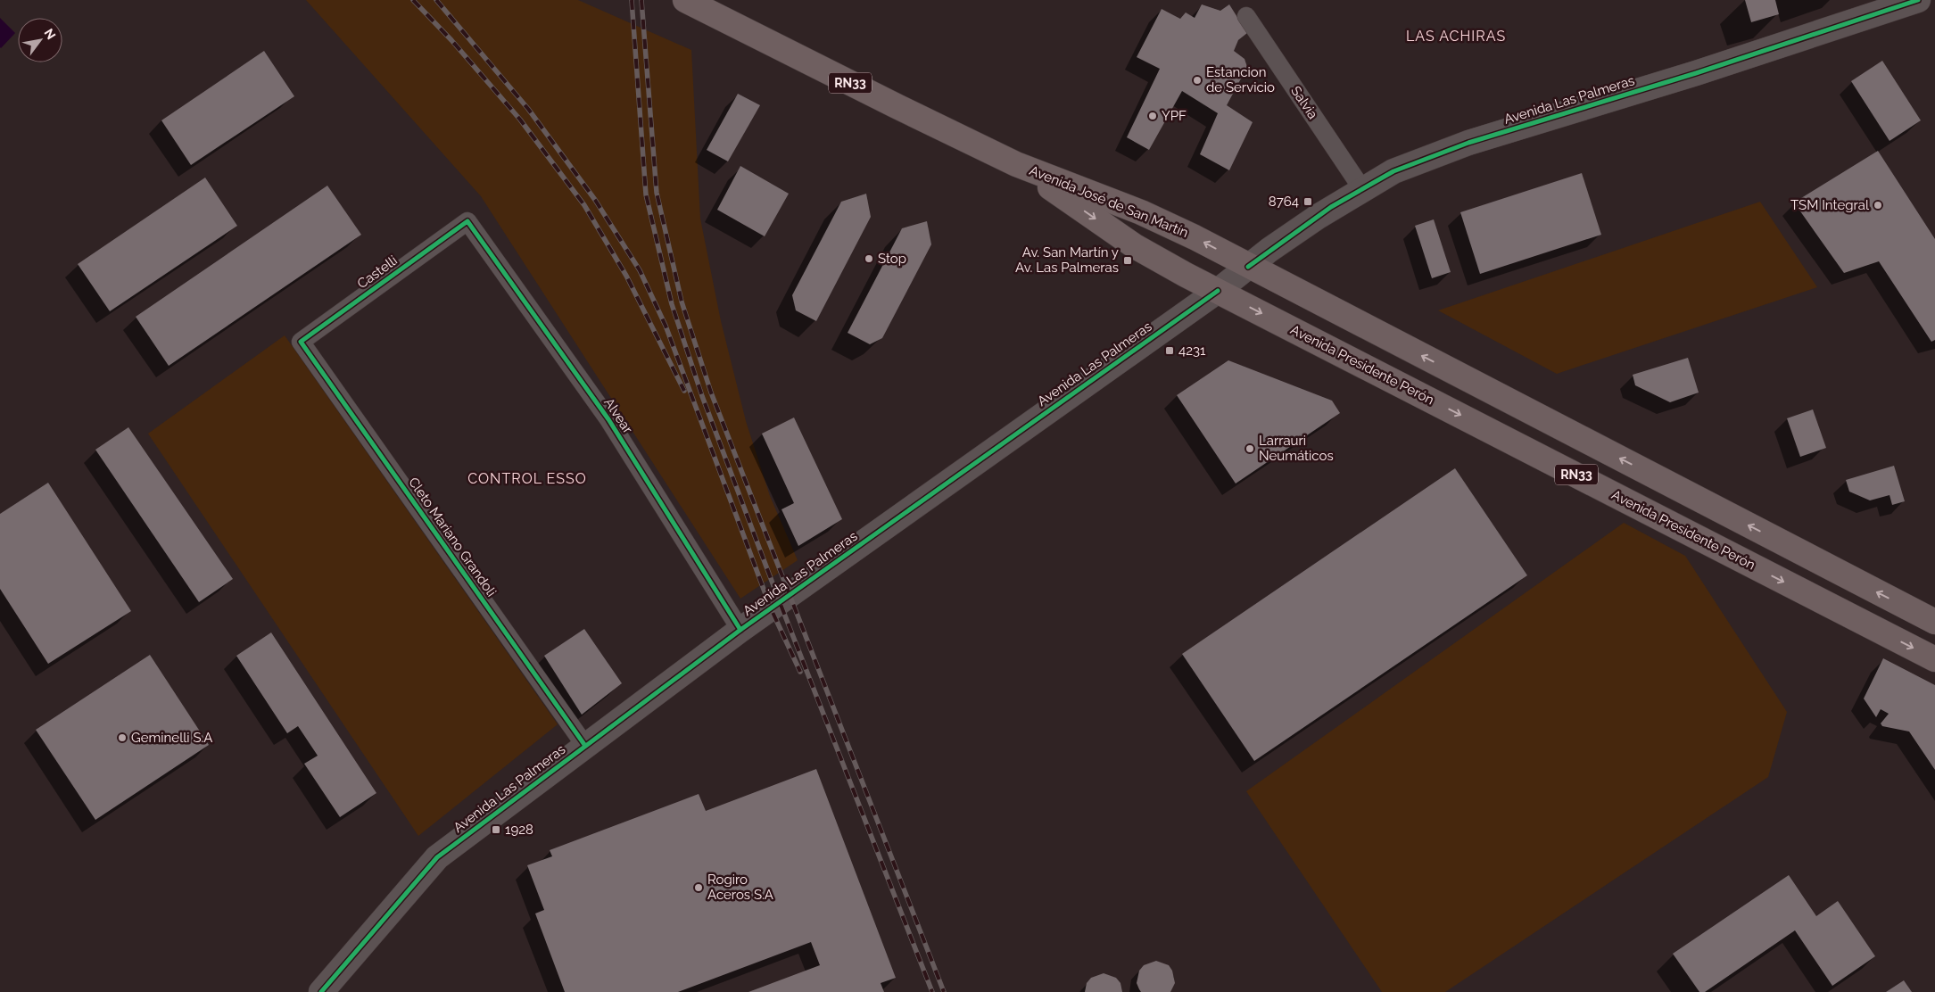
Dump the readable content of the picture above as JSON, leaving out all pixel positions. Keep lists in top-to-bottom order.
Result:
{
  "streets": {
    "main road": [
      "RN33",
      "Avenida Las Palmeras",
      "Avenida José de San Martín",
      "Avenida Presidente Perón"
    ],
    "street": [
      "Salvia",
      "Castelli",
      "Alvear",
      "Cleto Mariano Grandoli"
    ]
  },
  "crossings": [
    ["RN33", "Avenida Las Palmeras"],
    ["RN33", "Avenida José de San Martín"],
    ["Avenida Las Palmeras", "Salvia"],
    ["Avenida Las Palmeras", "Avenida José de San Martín"],
    ["Avenida Las Palmeras", "Avenida Presidente Perón"],
    ["Avenida Las Palmeras", "Alvear"],
    ["Avenida Las Palmeras", "Cleto Mariano Grandoli"],
    ["Avenida José de San Martín", "Avenida Presidente Perón"],
    ["Castelli", "Alvear"],
    ["Castelli", "Cleto Mariano Grandoli"]
  ],
  "districts": ["LAS ACHIRAS", "CONTROL ESSO"],
  "places": {
    "other": [
      "Estancion de Servicio",
      "YPF",
      "TSM Integral",
      "Stop",
      "Larrauri Neumáticos",
      "Geminelli S.A",
      "Rogiro Aceros S.A"
    ],
    "transit": [
      "8764",
      "Av. San Martín y Av. Las Palmeras",
      "4231",
      "1928"
    ]
  },
  "north": "top right"
}
